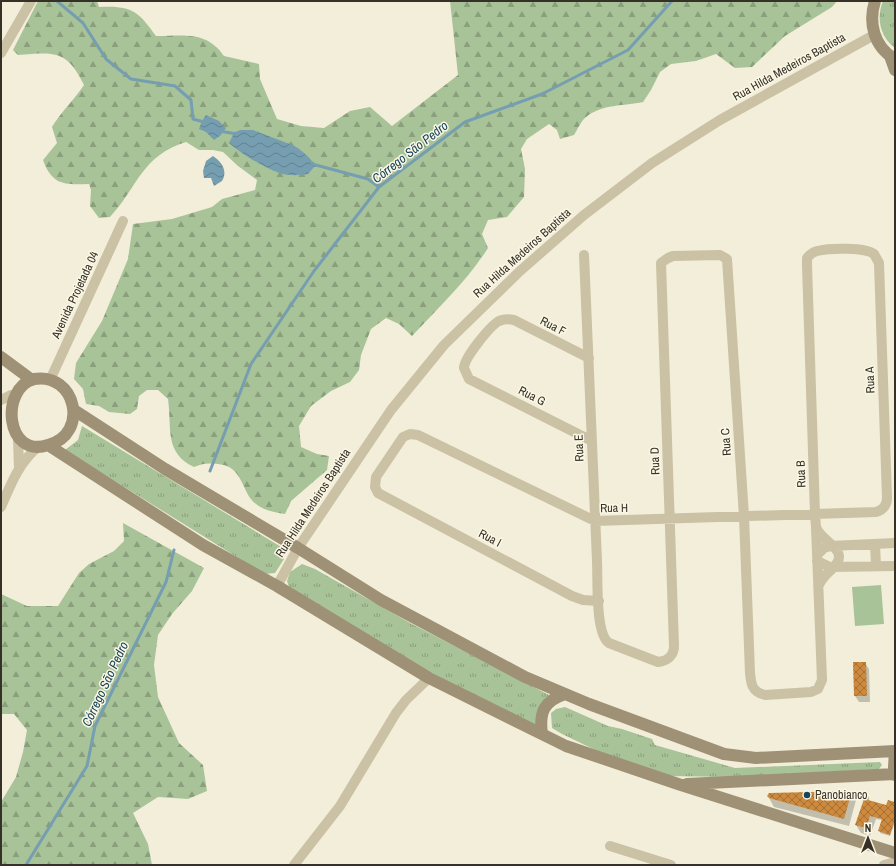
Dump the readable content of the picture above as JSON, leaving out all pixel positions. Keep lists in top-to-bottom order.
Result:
{
  "streets": {
    "street": [
      "Rua Hilda Medeiros Baptista",
      "Avenida Projetada 04",
      "Rua F",
      "Rua A",
      "Rua G",
      "Rua C",
      "Rua E",
      "Rua D",
      "Rua B",
      "Rua H",
      "Rua I"
    ]
  },
  "crossings": [
    ["Rua F", "Rua G"],
    ["Rua F", "Rua E"],
    ["Rua A", "Rua B"],
    ["Rua A", "Rua H"],
    ["Rua G", "Rua E"],
    ["Rua C", "Rua D"],
    ["Rua C", "Rua B"],
    ["Rua C", "Rua H"],
    ["Rua E", "Rua D"],
    ["Rua E", "Rua H"],
    ["Rua E", "Rua I"],
    ["Rua D", "Rua H"],
    ["Rua B", "Rua H"],
    ["Rua H", "Rua I"]
  ],
  "water": ["Córrego São Pedro"],
  "places": ["Panobianco"],
  "north": "top"
}
